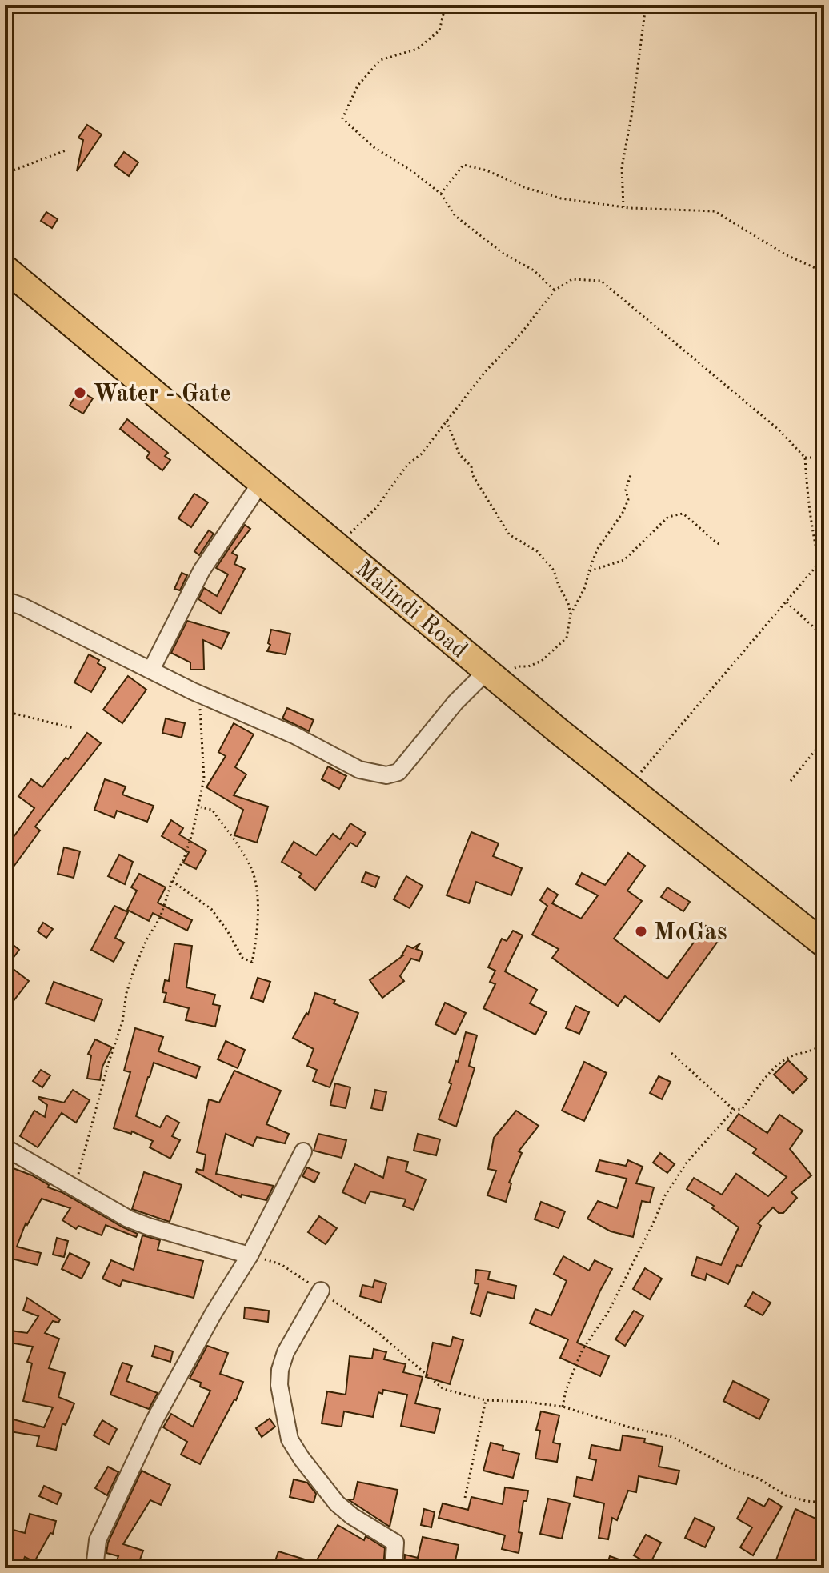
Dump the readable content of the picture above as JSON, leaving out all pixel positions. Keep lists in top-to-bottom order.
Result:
{
  "streets": {
    "highway": ["Malindi Road"]
  },
  "places": ["Water - Gate", "MoGas"]
}
